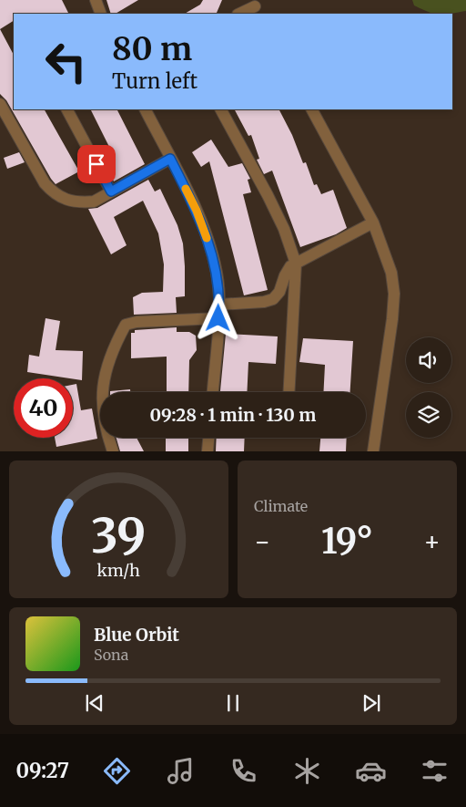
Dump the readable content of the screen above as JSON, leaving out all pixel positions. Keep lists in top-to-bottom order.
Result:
{
  "page": {
    "turn": ["80 m", "Turn left"],
    "limit": "40",
    "trip": "09:28 · 1 min · 130 m",
    "tile": "Climate",
    "heat": ["−", "19°", "+"],
    "song": ["Blue Orbit", "Sona"],
    "tabs": "09:27",
    "gauge": ["39", "km/h"]
  }
}
